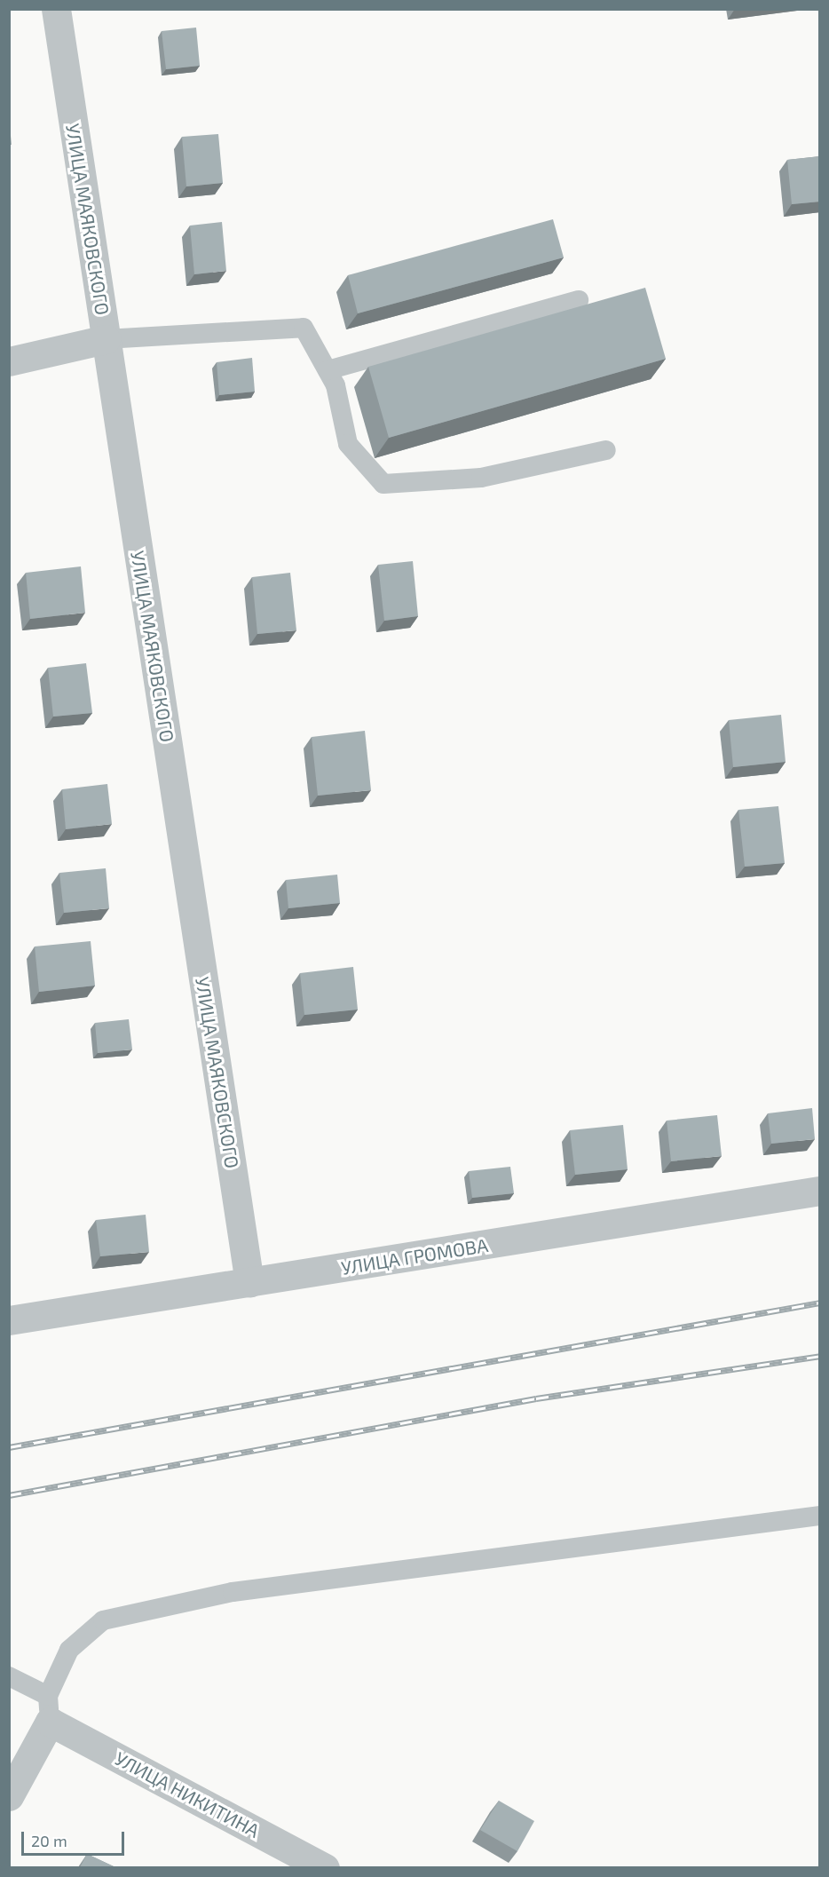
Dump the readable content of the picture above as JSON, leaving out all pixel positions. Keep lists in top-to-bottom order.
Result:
{
  "streets": {
    "street": ["УЛИЦА МАЯКОВСКОГО", "УЛИЦА ГРОМОВА", "УЛИЦА НИКИТИНА"]
  },
  "crossings": [
    ["УЛИЦА МАЯКОВСКОГО", "УЛИЦА ГРОМОВА"]
  ],
  "scale_bar": "20 m"
}
